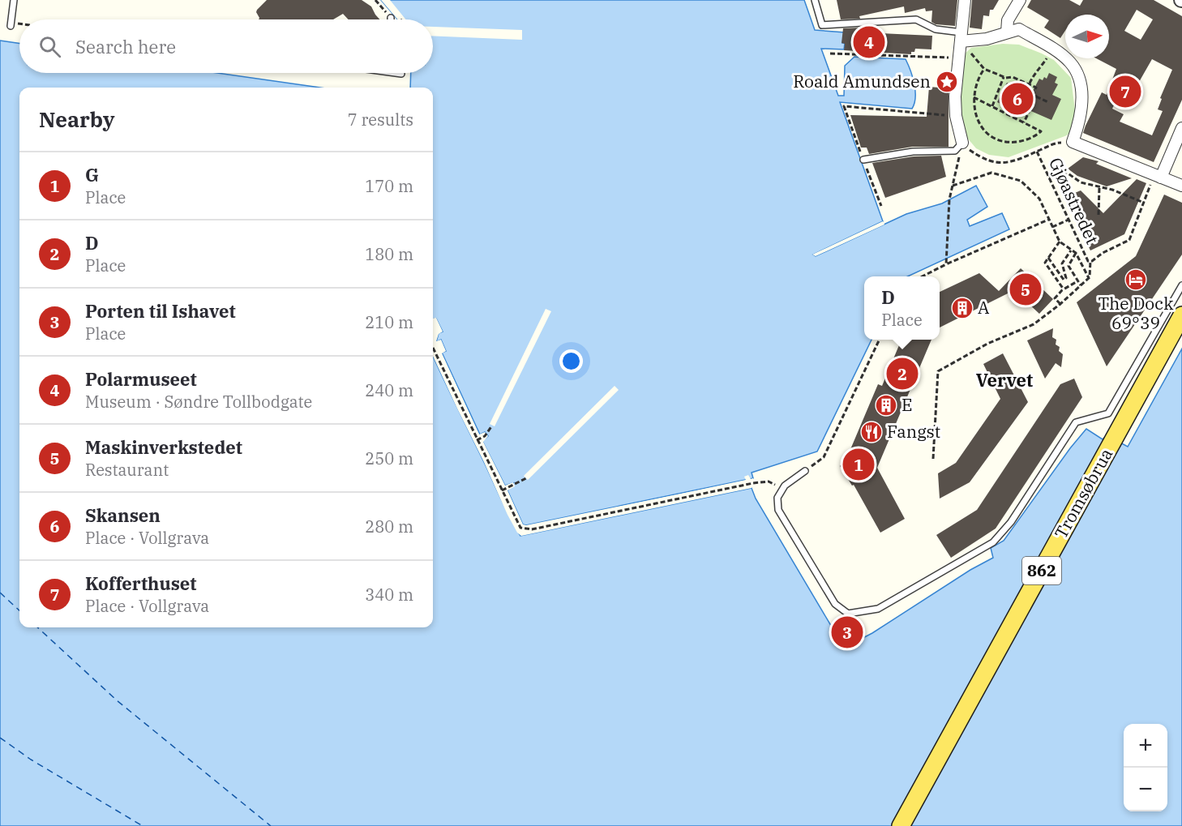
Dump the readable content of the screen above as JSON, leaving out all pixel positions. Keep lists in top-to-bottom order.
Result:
{
  "streets": {
    "main road": ["Tromsøbrua", "862"],
    "path": ["Gjøastredet"]
  },
  "districts": ["Vervet"],
  "places": {
    "place": ["Roald Amundsen"],
    "hotel": ["The Dock 69°39"],
    "building": ["A", "E"],
    "restaurant": ["Fangst"]
  },
  "north": "right",
  "page": {
    "search": "Search here",
    "pins": [
      "4",
      "7",
      "6",
      "5",
      "2",
      "1",
      "3"
    ],
    "heading": ["Nearby", "7 results"],
    "list": [
      {
        "mark": "1",
        "name": "G",
        "note": "Place",
        "value": "170 m"
      },
      {
        "mark": "2",
        "name": "D",
        "note": "Place",
        "value": "180 m"
      },
      {
        "mark": "3",
        "name": "Porten til Ishavet",
        "note": "Place",
        "value": "210 m"
      },
      {
        "mark": "4",
        "name": "Polarmuseet",
        "note": "Museum · Søndre Tollbodgate",
        "value": "240 m"
      },
      {
        "mark": "5",
        "name": "Maskinverkstedet",
        "note": "Restaurant",
        "value": "250 m"
      },
      {
        "mark": "6",
        "name": "Skansen",
        "note": "Place · Vollgrava",
        "value": "280 m"
      },
      {
        "mark": "7",
        "name": "Kofferthuset",
        "note": "Place · Vollgrava",
        "value": "340 m"
      }
    ],
    "popup": ["D", "Place"],
    "map_buttons": ["+", "−"]
  }
}
